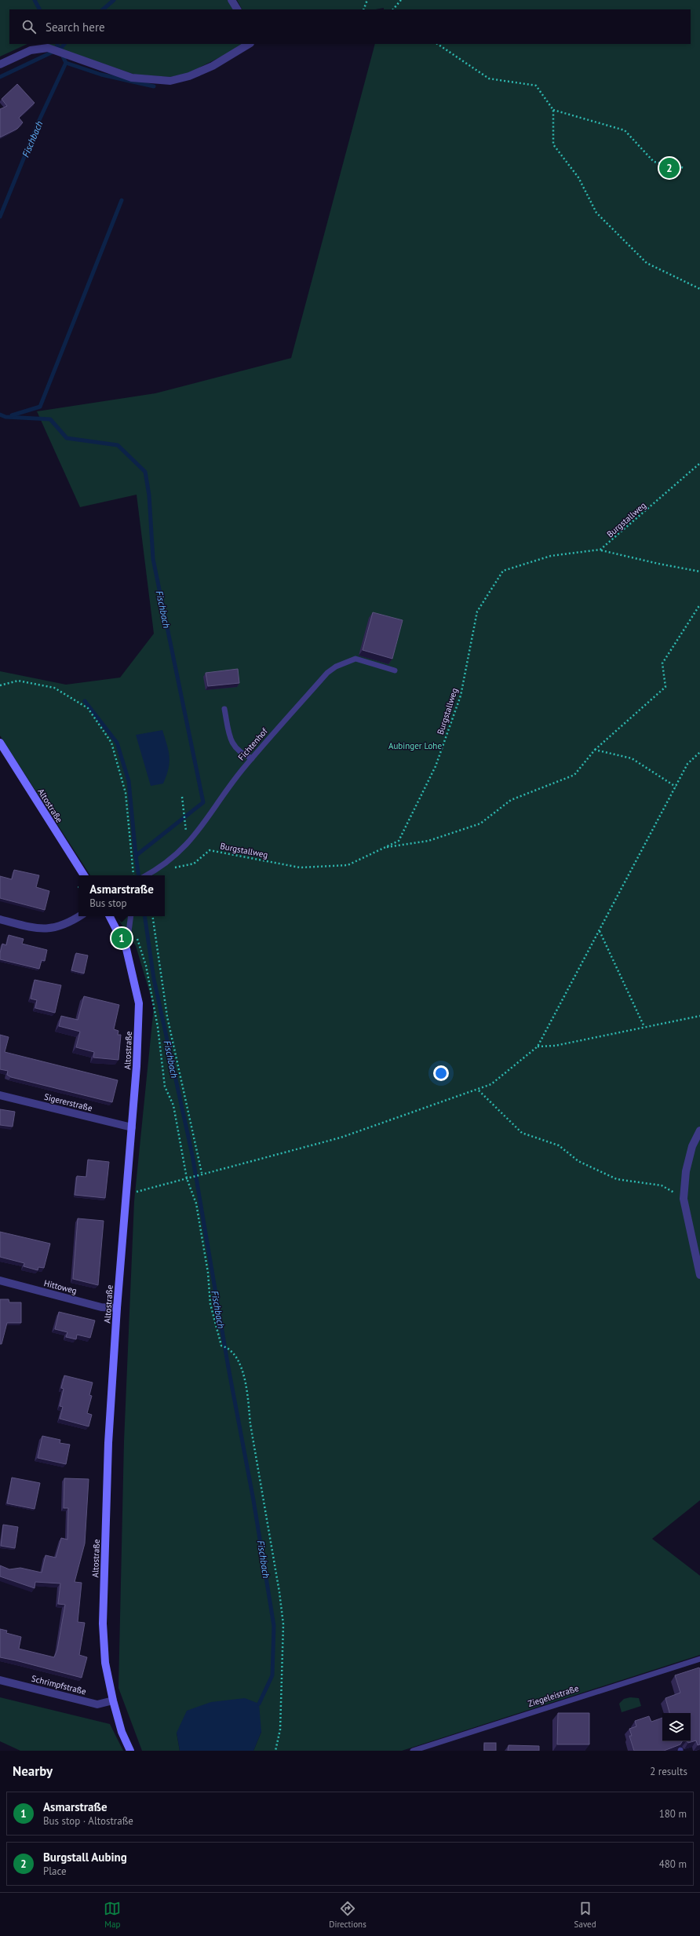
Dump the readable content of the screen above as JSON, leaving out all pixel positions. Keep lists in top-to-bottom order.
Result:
{
  "streets": {
    "main road": ["Altostraße"],
    "street": ["Sigererstraße", "Hittoweg", "Schrimpfstraße"],
    "lane": ["Fichtenhof", "Ziegeleistraße"],
    "path": ["Burgstallweg"]
  },
  "crossings": [
    ["Altostraße", "Sigererstraße"],
    ["Altostraße", "Hittoweg"],
    ["Altostraße", "Schrimpfstraße"]
  ],
  "water": ["Fischbach"],
  "parks": ["Aubinger Lohe"],
  "page": {
    "search": "Search here",
    "pins": ["2", "1"],
    "popup": ["Asmarstraße", "Bus stop"],
    "heading": ["Nearby", "2 results"],
    "list": [
      {
        "mark": "1",
        "name": "Asmarstraße",
        "note": "Bus stop · Altostraße",
        "value": "180 m"
      },
      {
        "mark": "2",
        "name": "Burgstall Aubing",
        "note": "Place",
        "value": "480 m"
      }
    ],
    "nav": ["Map", "Directions", "Saved"]
  }
}
